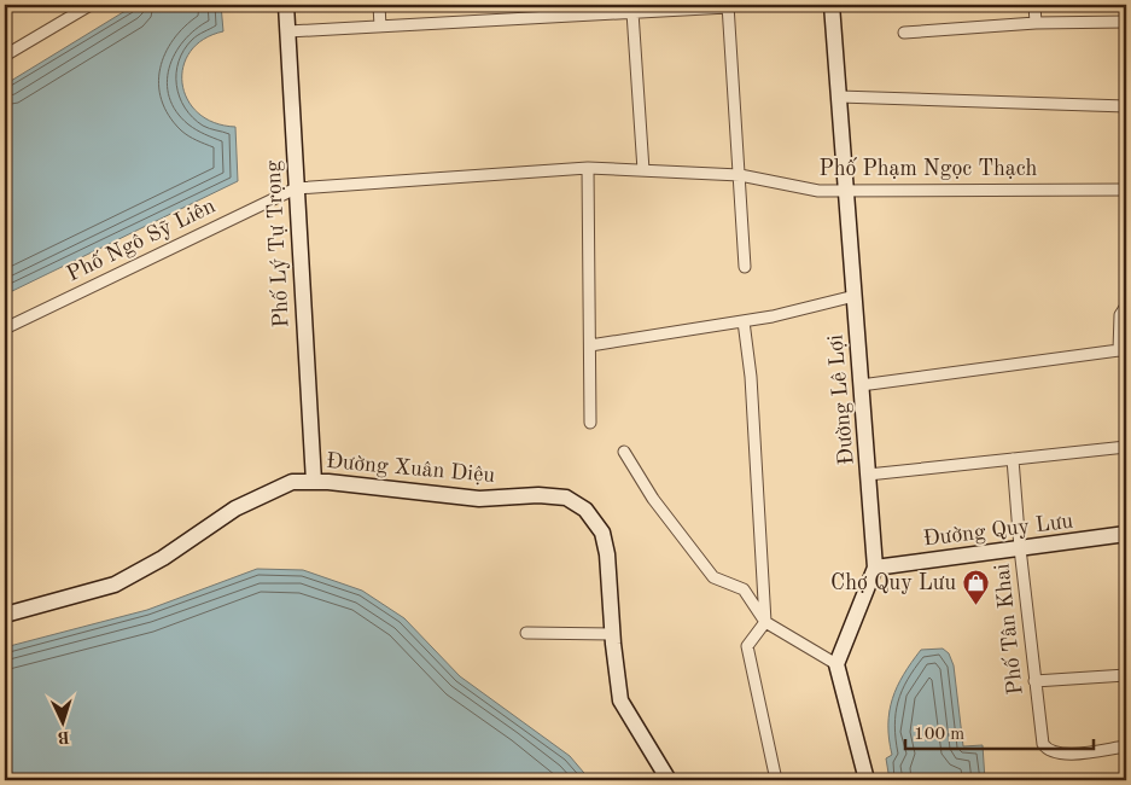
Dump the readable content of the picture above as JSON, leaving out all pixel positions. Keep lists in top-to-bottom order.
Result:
{
  "streets": {
    "street": [
      "Phố Phạm Ngọc Thạch",
      "Phố Ngô Sỹ Liên",
      "Phố Lý Tự Trọng",
      "Đường Lê Lợi",
      "Đường Xuân Diệu",
      "Đường Quy Lưu",
      "Phố Tân Khai"
    ]
  },
  "crossings": [
    ["Phố Phạm Ngọc Thạch", "Phố Ngô Sỹ Liên"],
    ["Phố Phạm Ngọc Thạch", "Phố Lý Tự Trọng"],
    ["Phố Phạm Ngọc Thạch", "Đường Lê Lợi"],
    ["Phố Ngô Sỹ Liên", "Phố Lý Tự Trọng"],
    ["Phố Lý Tự Trọng", "Đường Xuân Diệu"],
    ["Đường Lê Lợi", "Đường Quy Lưu"],
    ["Đường Quy Lưu", "Phố Tân Khai"]
  ],
  "places": {
    "shop": ["Chợ Quy Lưu"]
  },
  "scale_bar": "100 m",
  "north": "bottom"
}
